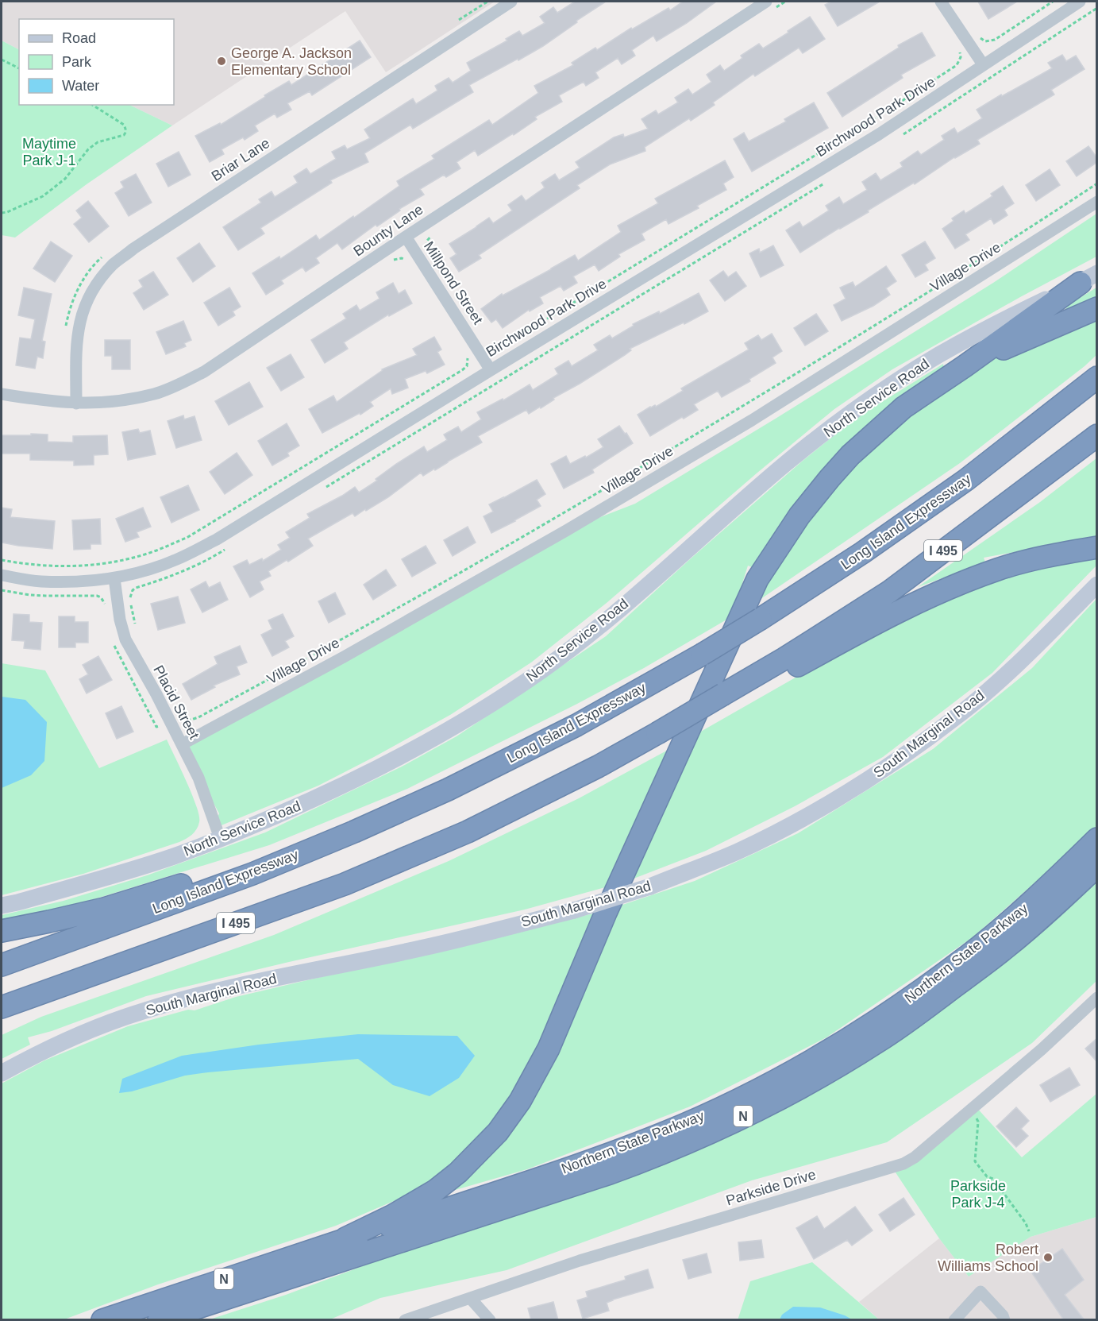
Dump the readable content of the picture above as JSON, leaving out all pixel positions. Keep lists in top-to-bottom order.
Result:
{
  "streets": {
    "highway": [
      "Long Island Expressway",
      "I 495",
      "Northern State Parkway",
      "N"
    ],
    "main road": ["North Service Road", "South Marginal Road"],
    "street": [
      "Birchwood Park Drive",
      "Briar Lane",
      "Bounty Lane",
      "Village Drive",
      "Millpond Street",
      "Placid Street",
      "Parkside Drive"
    ]
  },
  "crossings": [
    ["Birchwood Park Drive", "Millpond Street"],
    ["Birchwood Park Drive", "Placid Street"],
    ["Briar Lane", "Bounty Lane"],
    ["Bounty Lane", "Millpond Street"],
    ["Village Drive", "Placid Street"],
    ["North Service Road", "Placid Street"]
  ],
  "parks": ["Maytime Park J-1", "Parkside Park J-4"],
  "places": ["George A. Jackson Elementary School", "Robert Williams School"],
  "legend": ["Road", "Park", "Water"]
}
